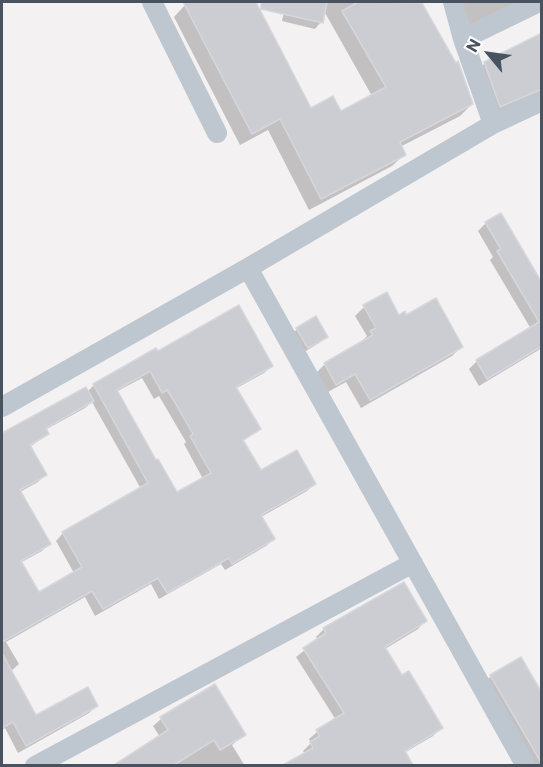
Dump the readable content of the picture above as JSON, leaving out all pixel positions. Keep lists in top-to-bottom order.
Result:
{
  "north": "top left"
}
